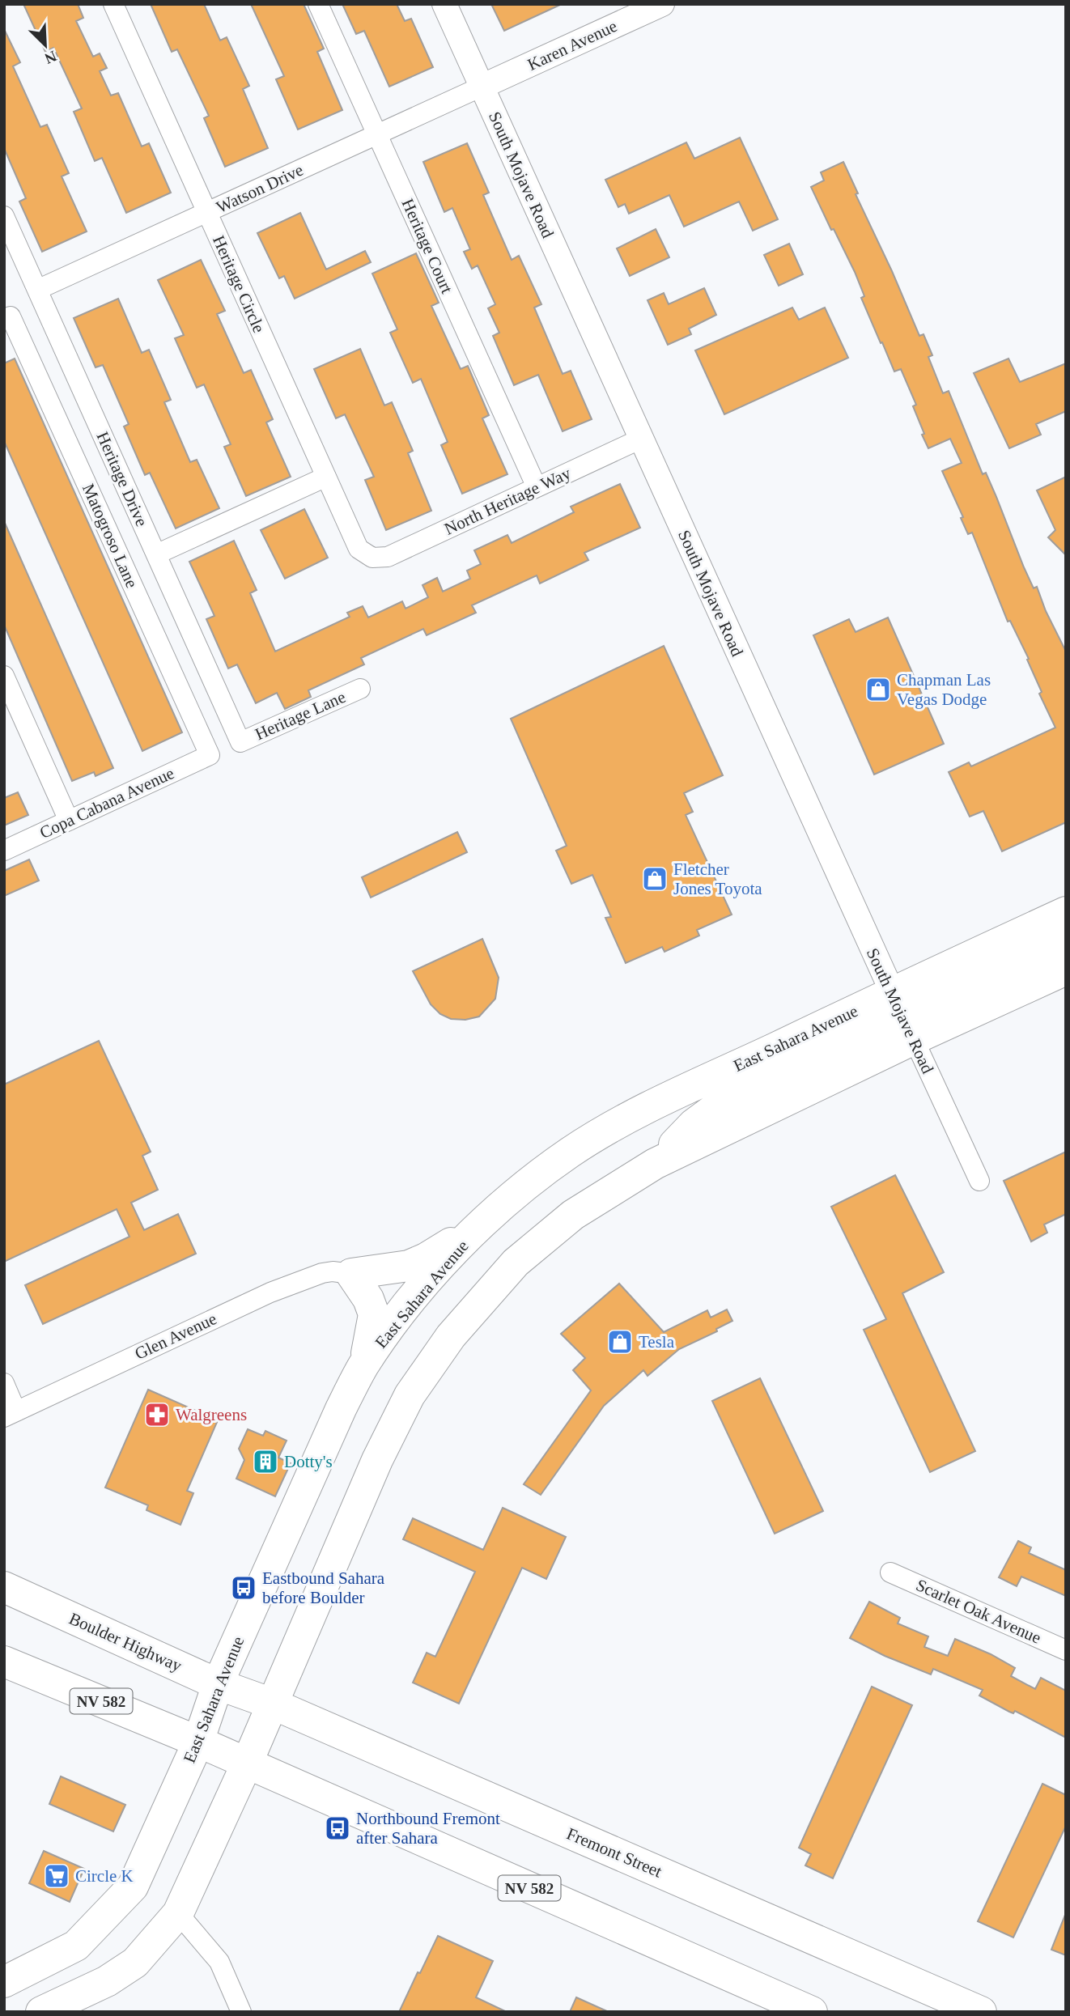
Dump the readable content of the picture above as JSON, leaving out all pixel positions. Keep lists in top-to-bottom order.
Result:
{
  "streets": {
    "main road": [
      "East Sahara Avenue",
      "Boulder Highway",
      "NV 582",
      "Fremont Street"
    ],
    "street": [
      "Karen Avenue",
      "South Mojave Road",
      "Watson Drive",
      "Heritage Court",
      "Heritage Circle",
      "Heritage Drive",
      "North Heritage Way",
      "Matogroso Lane",
      "Heritage Lane",
      "Copa Cabana Avenue",
      "Glen Avenue",
      "Scarlet Oak Avenue"
    ]
  },
  "crossings": [
    ["Karen Avenue", "South Mojave Road"],
    ["Karen Avenue", "Watson Drive"],
    ["South Mojave Road", "Watson Drive"],
    ["South Mojave Road", "North Heritage Way"],
    ["South Mojave Road", "East Sahara Avenue"],
    ["Watson Drive", "Heritage Court"],
    ["Watson Drive", "Heritage Circle"],
    ["Watson Drive", "Heritage Drive"],
    ["Heritage Court", "North Heritage Way"],
    ["Heritage Circle", "North Heritage Way"],
    ["Heritage Drive", "Heritage Lane"],
    ["Matogroso Lane", "Copa Cabana Avenue"],
    ["East Sahara Avenue", "Boulder Highway"],
    ["East Sahara Avenue", "NV 582"],
    ["East Sahara Avenue", "Fremont Street"],
    ["Boulder Highway", "Fremont Street"]
  ],
  "places": {
    "shop": ["Chapman Las Vegas Dodge", "Fletcher Jones Toyota", "Tesla"],
    "pharmacy": ["Walgreens"],
    "building": ["Dotty's"],
    "bus stop": ["Eastbound Sahara before Boulder", "Northbound Fremont after Sahara"],
    "supermarket": ["Circle K"]
  },
  "north": "bottom right"
}
